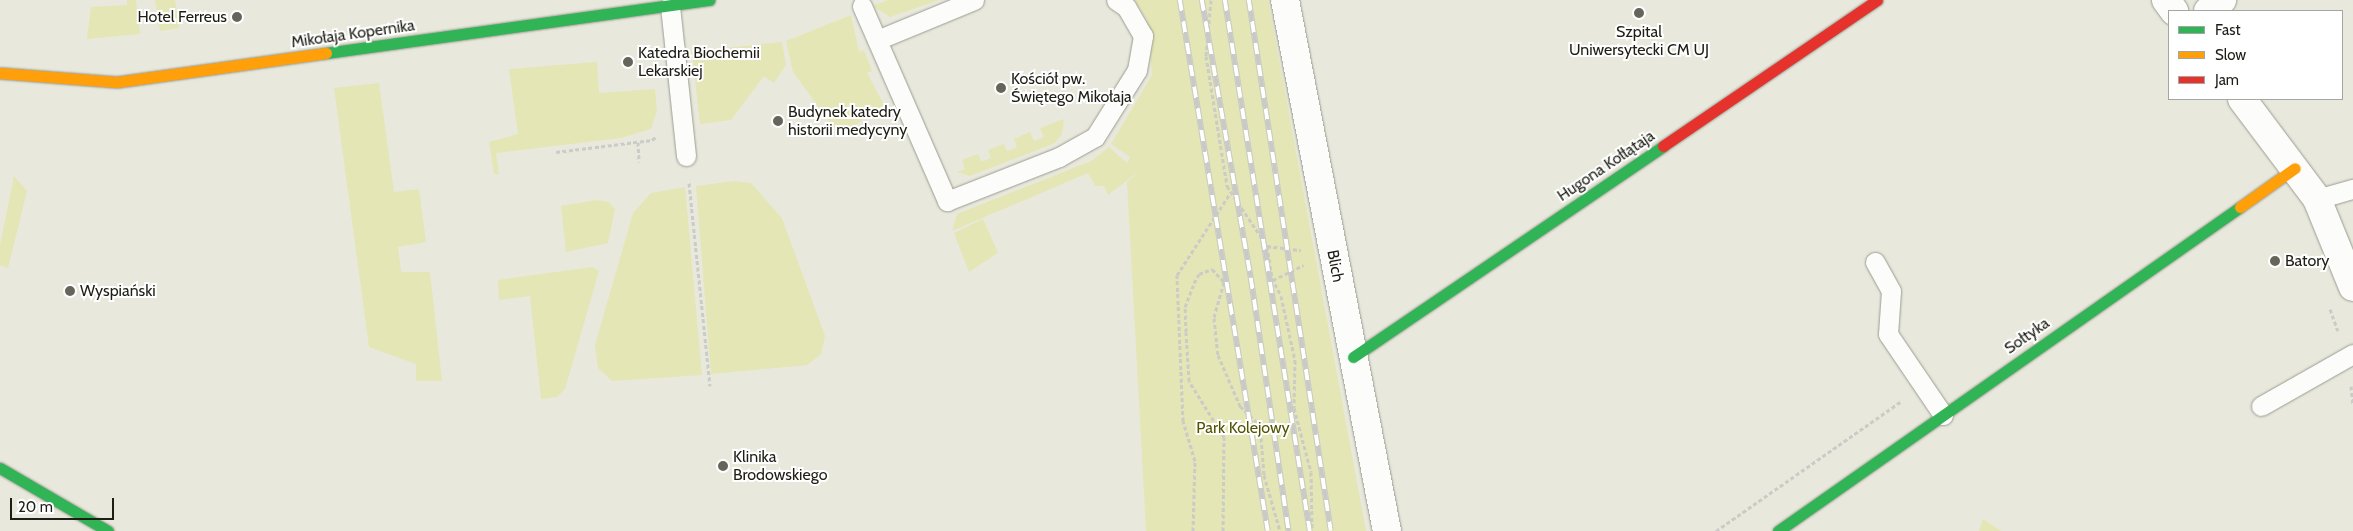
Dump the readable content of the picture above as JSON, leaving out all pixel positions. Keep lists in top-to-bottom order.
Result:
{
  "streets": {
    "street": [
      "Mikołaja Kopernika",
      "Hugona Kołłątaja",
      "Blich",
      "Sołtyka"
    ]
  },
  "crossings": [
    ["Hugona Kołłątaja", "Blich"]
  ],
  "parks": ["Park Kolejowy"],
  "places": [
    "Szpital Uniwersytecki CM UJ",
    "Hotel Ferreus",
    "Katedra Biochemii Lekarskiej",
    "Kościół pw. Świętego Mikołaja",
    "Budynek katedry historii medycyny",
    "Batory",
    "Wyspiański",
    "Klinika Brodowskiego"
  ],
  "legend": ["Fast", "Slow", "Jam"],
  "scale_bar": "20 m"
}
